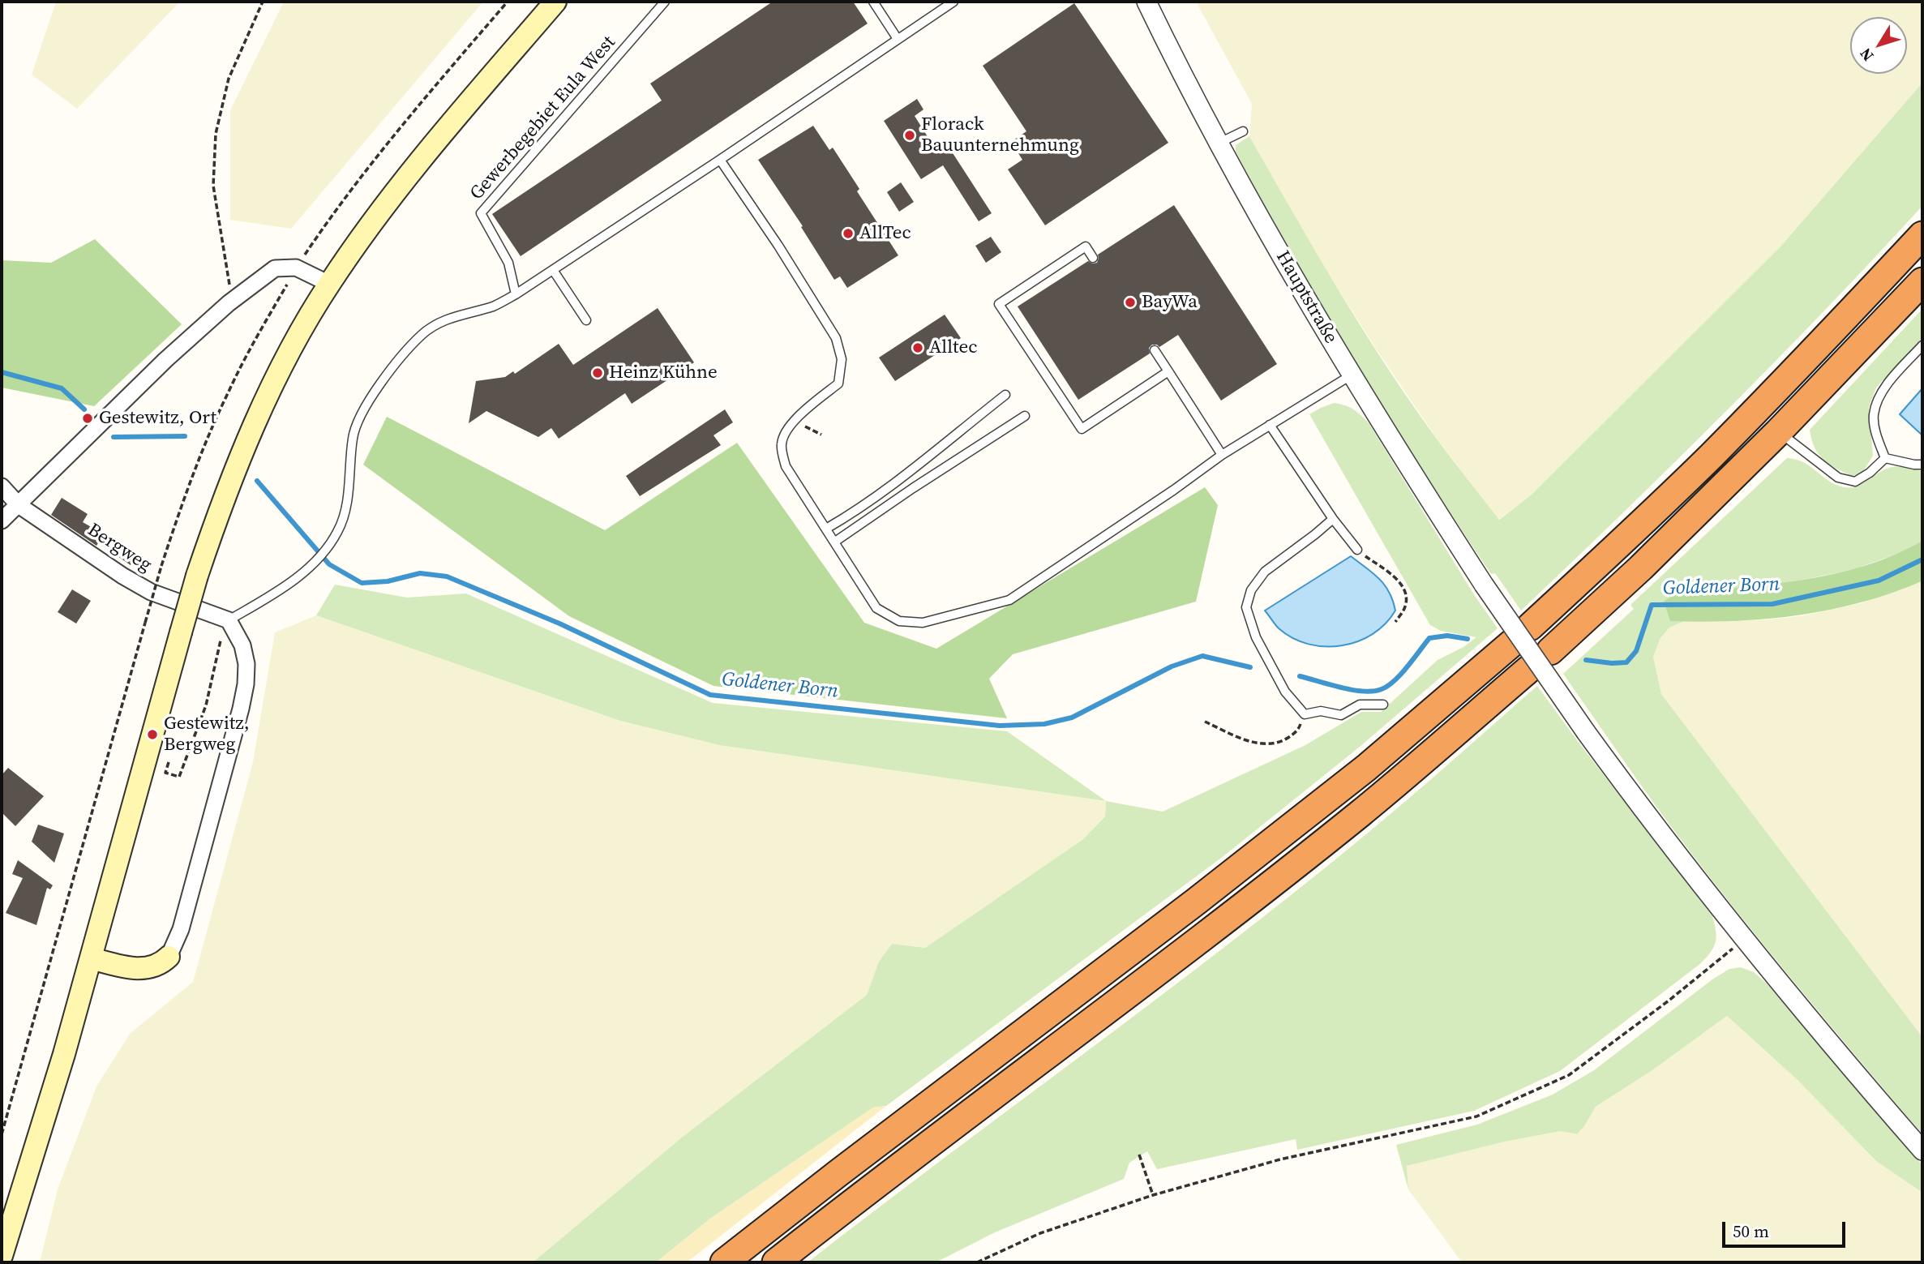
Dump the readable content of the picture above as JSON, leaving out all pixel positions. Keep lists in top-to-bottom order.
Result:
{
  "streets": {
    "street": ["Hauptstraße", "Bergweg"],
    "lane": ["Gewerbegebiet Eula West"]
  },
  "water": ["Goldener Born"],
  "places": [
    "Florack Bauunternehmung",
    "AllTec",
    "BayWa",
    "Alltec",
    "Heinz Kühne",
    "Gestewitz, Ort",
    "Gestewitz, Bergweg"
  ],
  "scale_bar": "50 m",
  "north": "bottom left"
}
